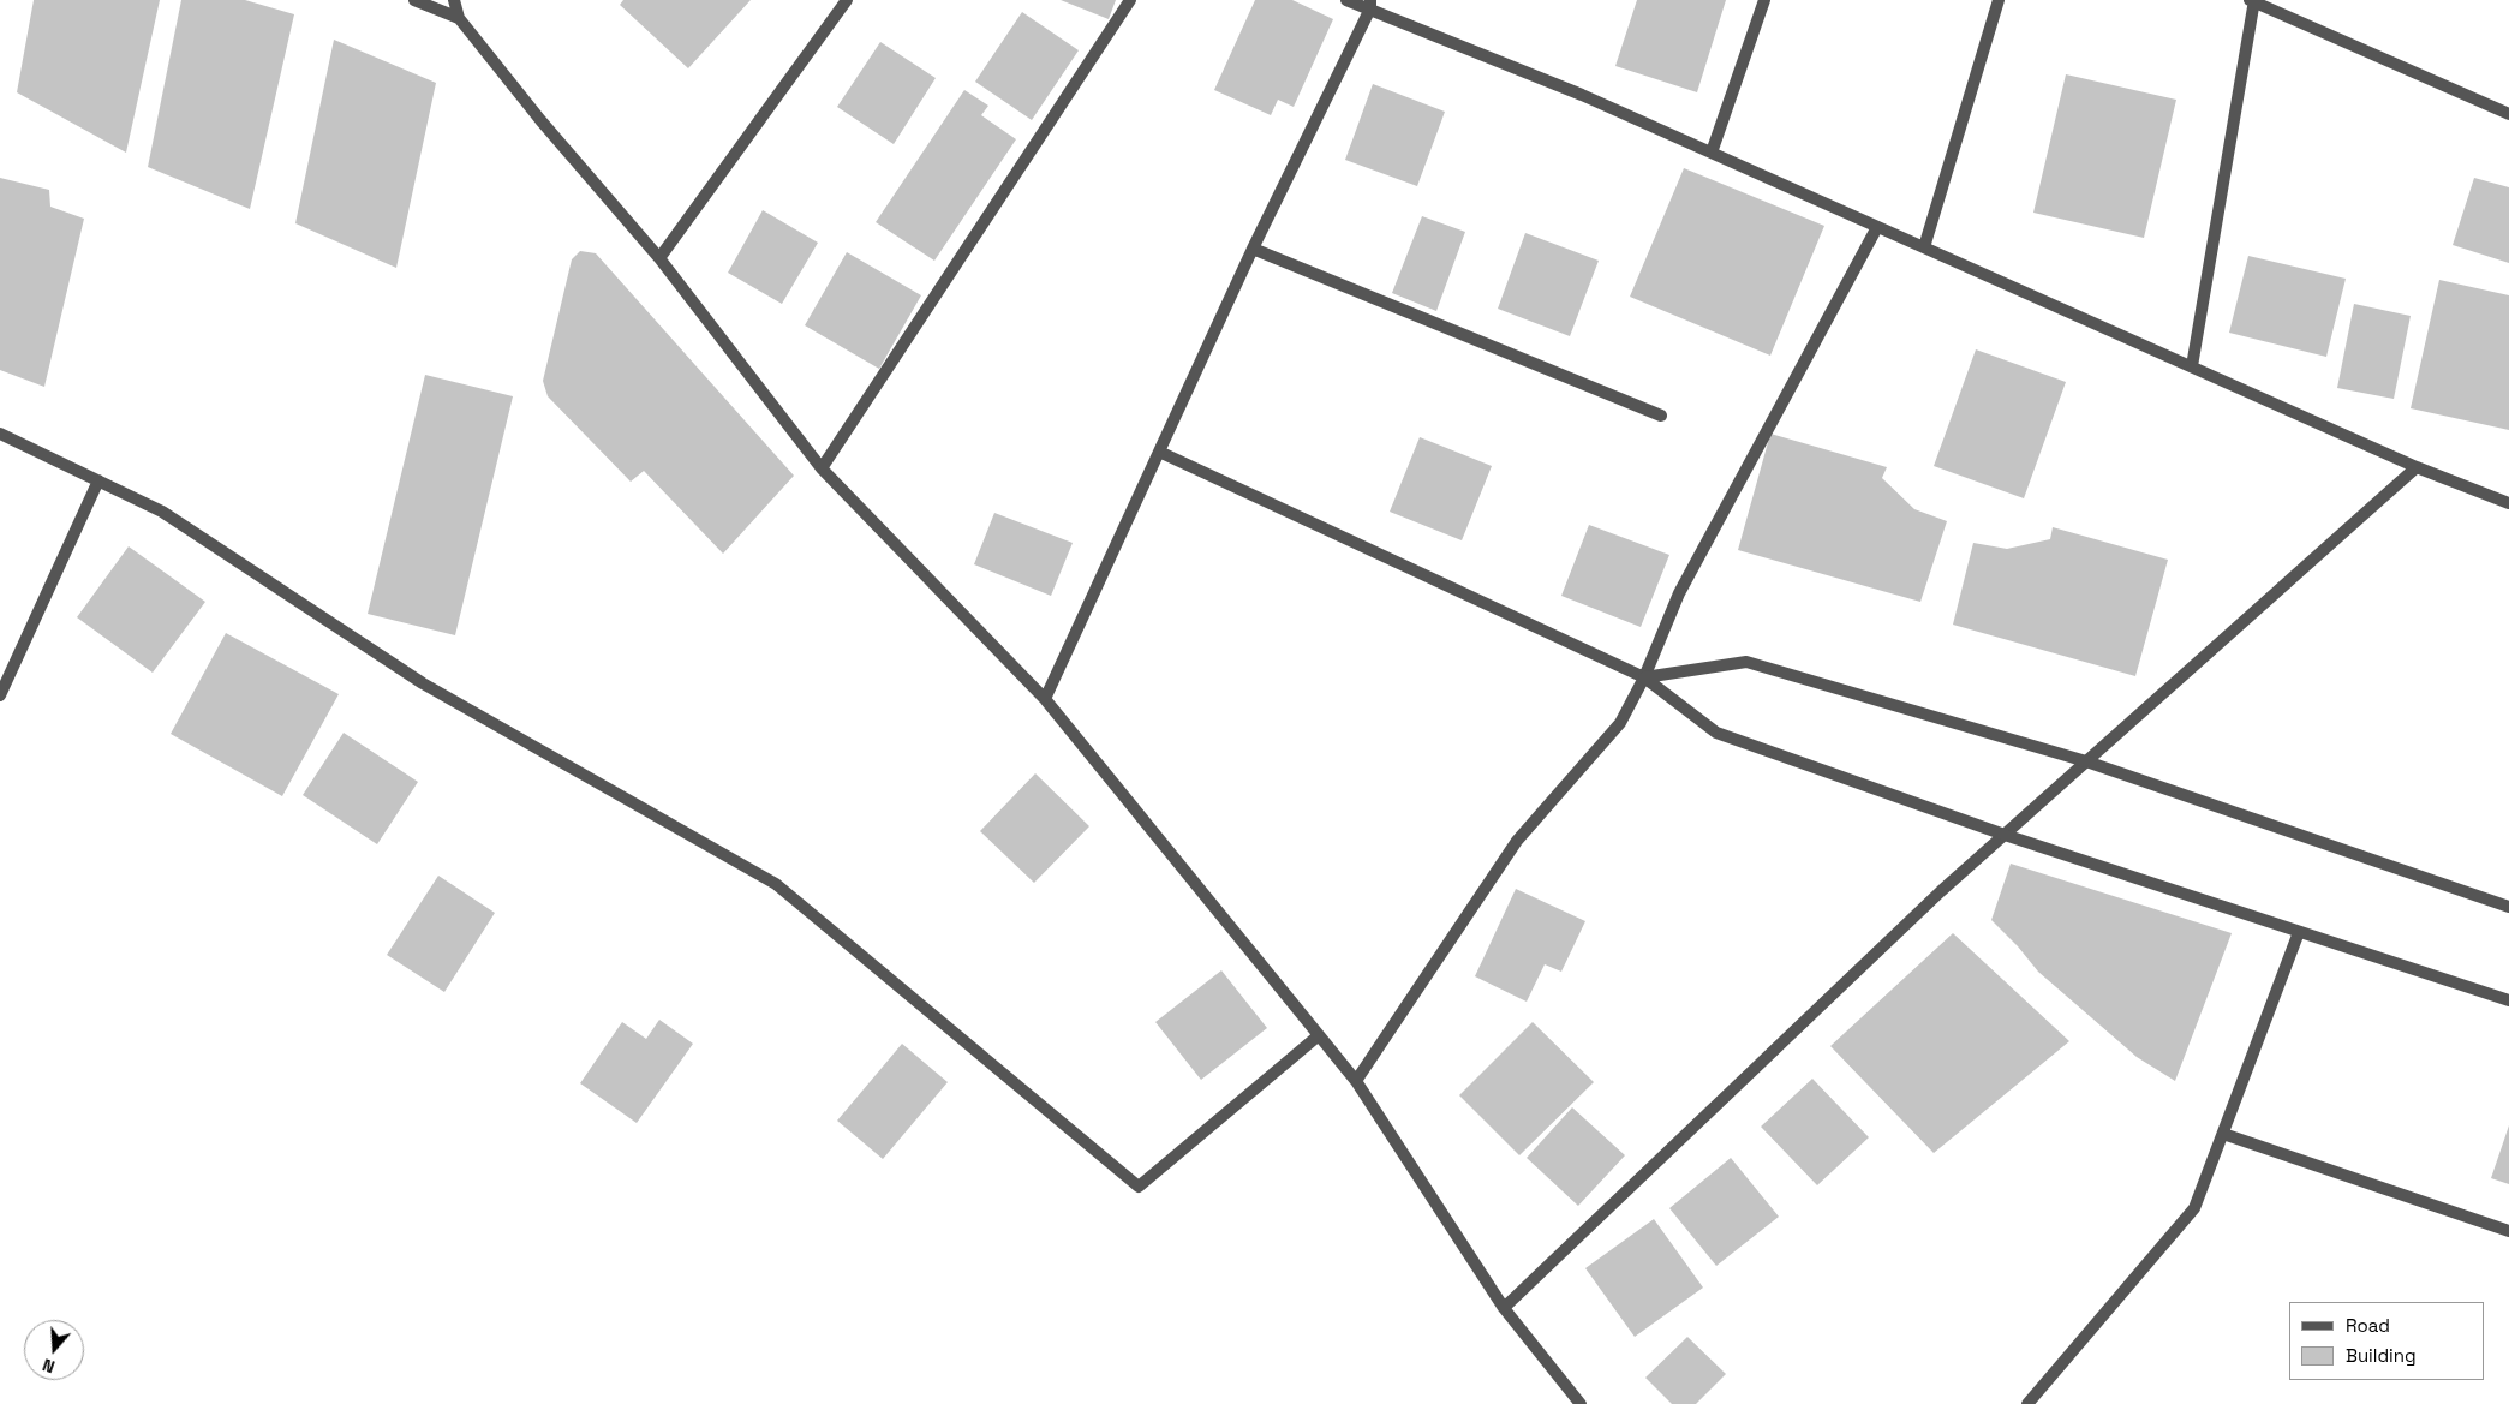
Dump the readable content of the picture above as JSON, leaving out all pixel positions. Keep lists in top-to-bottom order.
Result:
{
  "legend": ["Road", "Building"],
  "north": "bottom"
}
